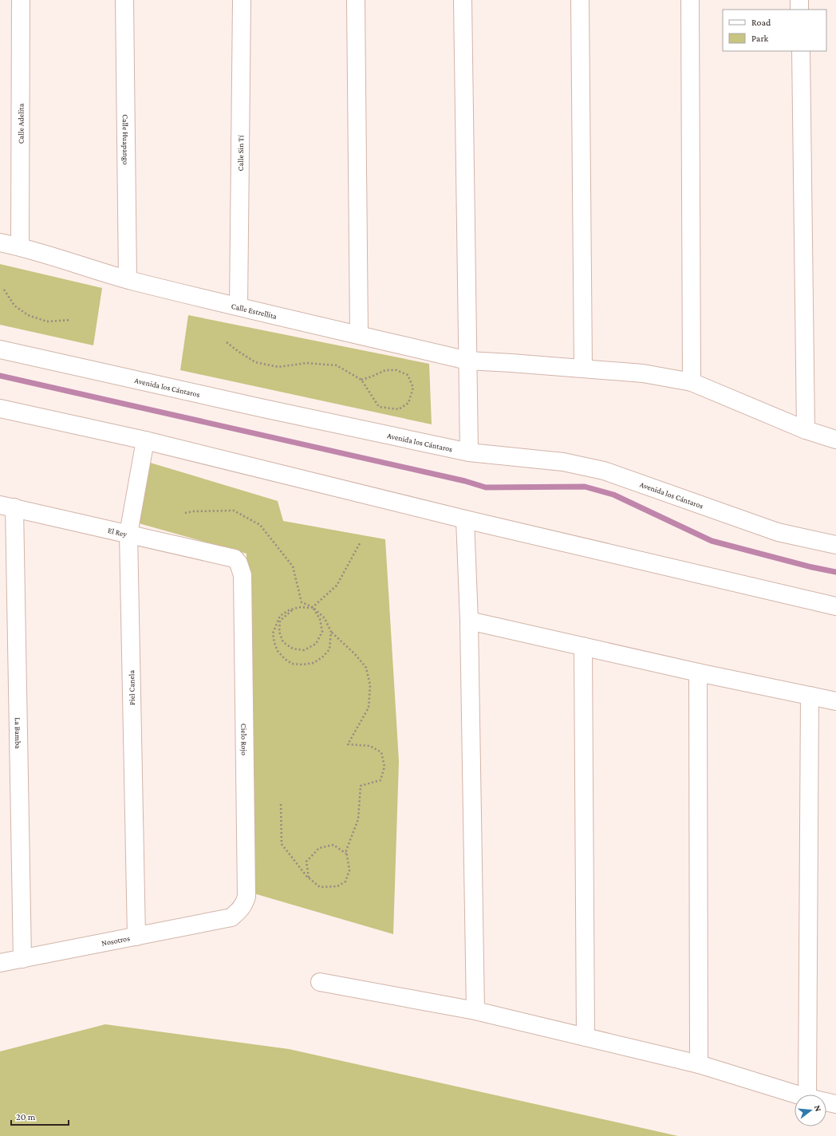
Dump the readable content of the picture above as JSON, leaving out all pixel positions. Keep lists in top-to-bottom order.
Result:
{
  "streets": {
    "street": [
      "Calle Adelita",
      "Calle Huapango",
      "Calle Sin Tí",
      "Calle Estrellita",
      "Avenida los Cántaros",
      "El Rey",
      "Piel Canela",
      "La Bamba",
      "Cielo Rojo",
      "Nosotros"
    ]
  },
  "crossings": [
    ["Calle Adelita", "Calle Estrellita"],
    ["Calle Huapango", "Calle Estrellita"],
    ["Calle Sin Tí", "Calle Estrellita"],
    ["El Rey", "Piel Canela"],
    ["El Rey", "La Bamba"],
    ["El Rey", "Cielo Rojo"],
    ["Piel Canela", "Nosotros"],
    ["La Bamba", "Nosotros"],
    ["Cielo Rojo", "Nosotros"]
  ],
  "legend": ["Road", "Park"],
  "scale_bar": "20 m",
  "north": "right"
}
